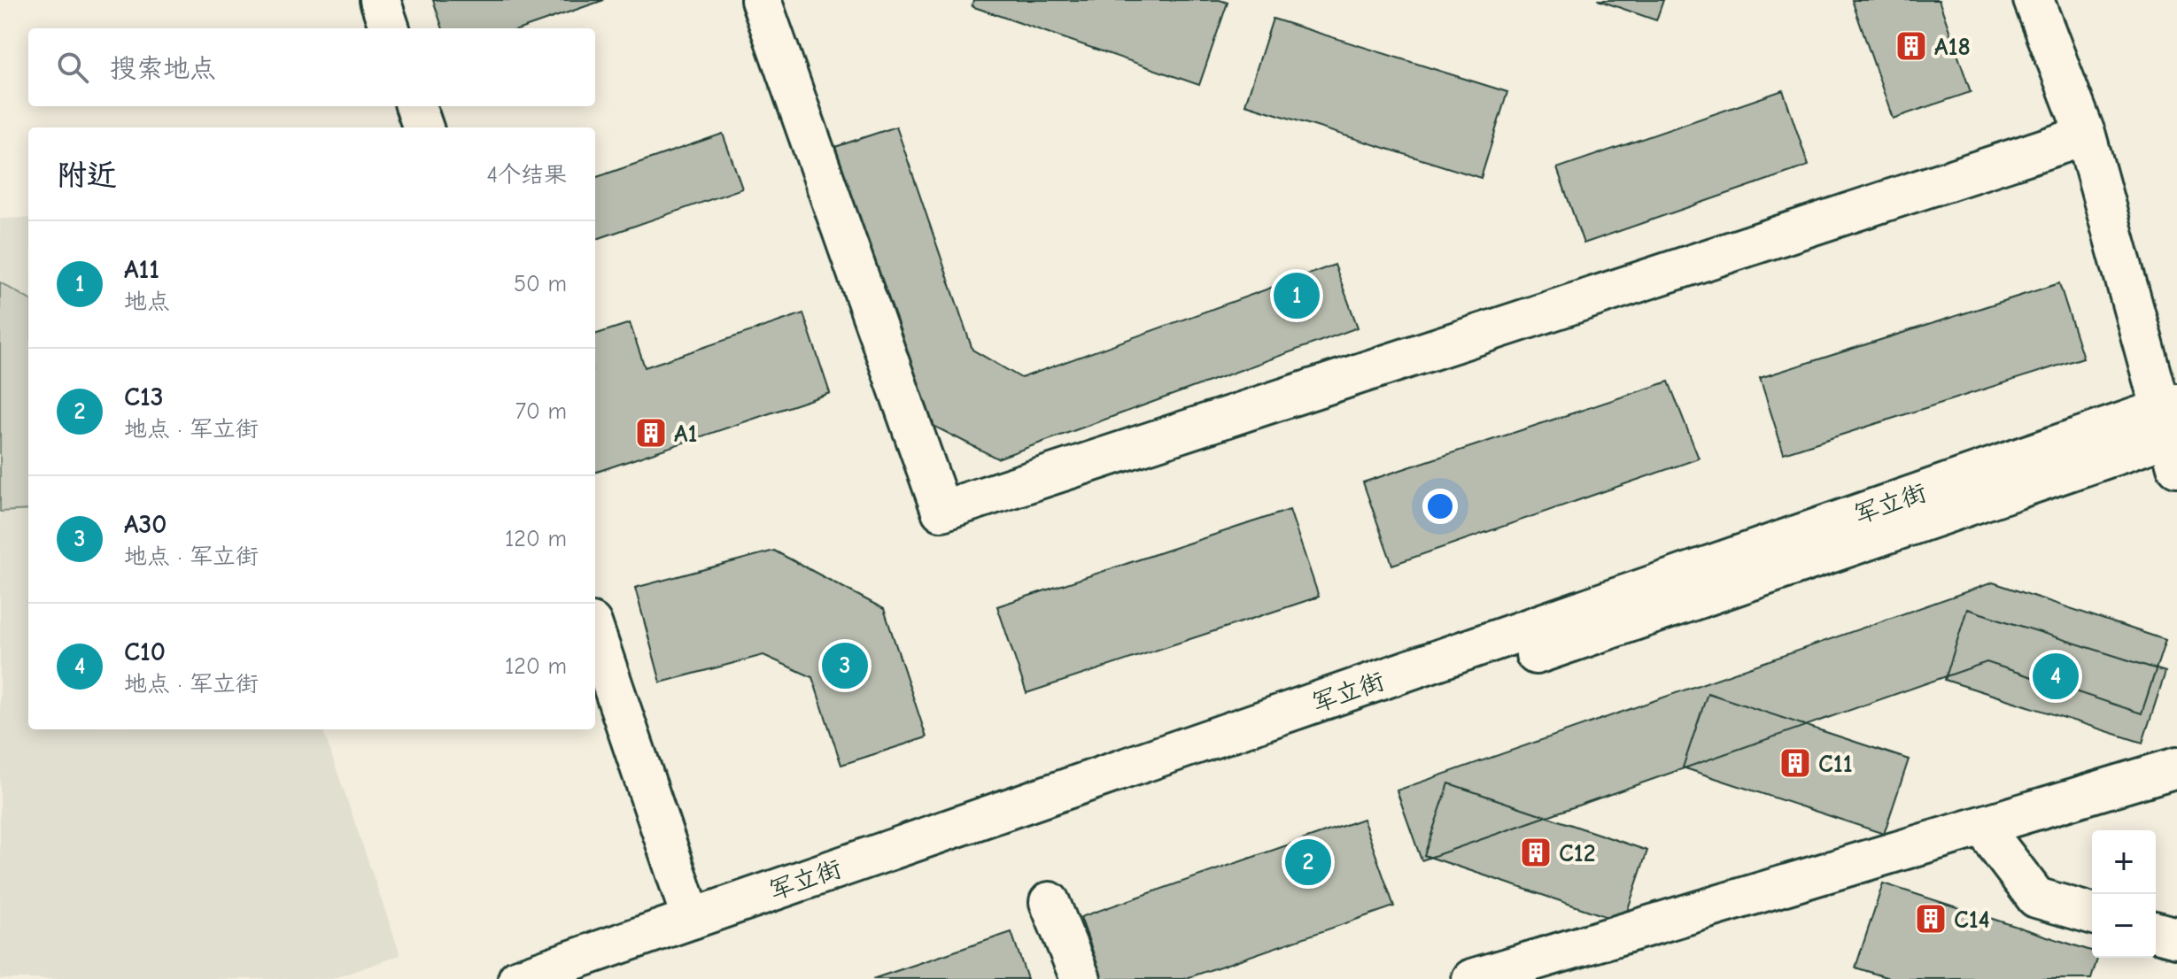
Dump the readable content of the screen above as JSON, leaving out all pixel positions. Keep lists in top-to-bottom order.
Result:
{
  "streets": {
    "street": ["军立街"]
  },
  "places": {
    "building": [
      "A18",
      "A1",
      "C11",
      "C12",
      "C14"
    ]
  },
  "page": {
    "search": "搜索地点",
    "heading": ["附近", "4个结果"],
    "list": [
      {
        "mark": "1",
        "name": "A11",
        "note": "地点",
        "value": "50 m"
      },
      {
        "mark": "2",
        "name": "C13",
        "note": "地点 · 军立街",
        "value": "70 m"
      },
      {
        "mark": "3",
        "name": "A30",
        "note": "地点 · 军立街",
        "value": "120 m"
      },
      {
        "mark": "4",
        "name": "C10",
        "note": "地点 · 军立街",
        "value": "120 m"
      }
    ],
    "pins": [
      "1",
      "3",
      "4",
      "2"
    ],
    "map_buttons": ["+", "−"]
  }
}
